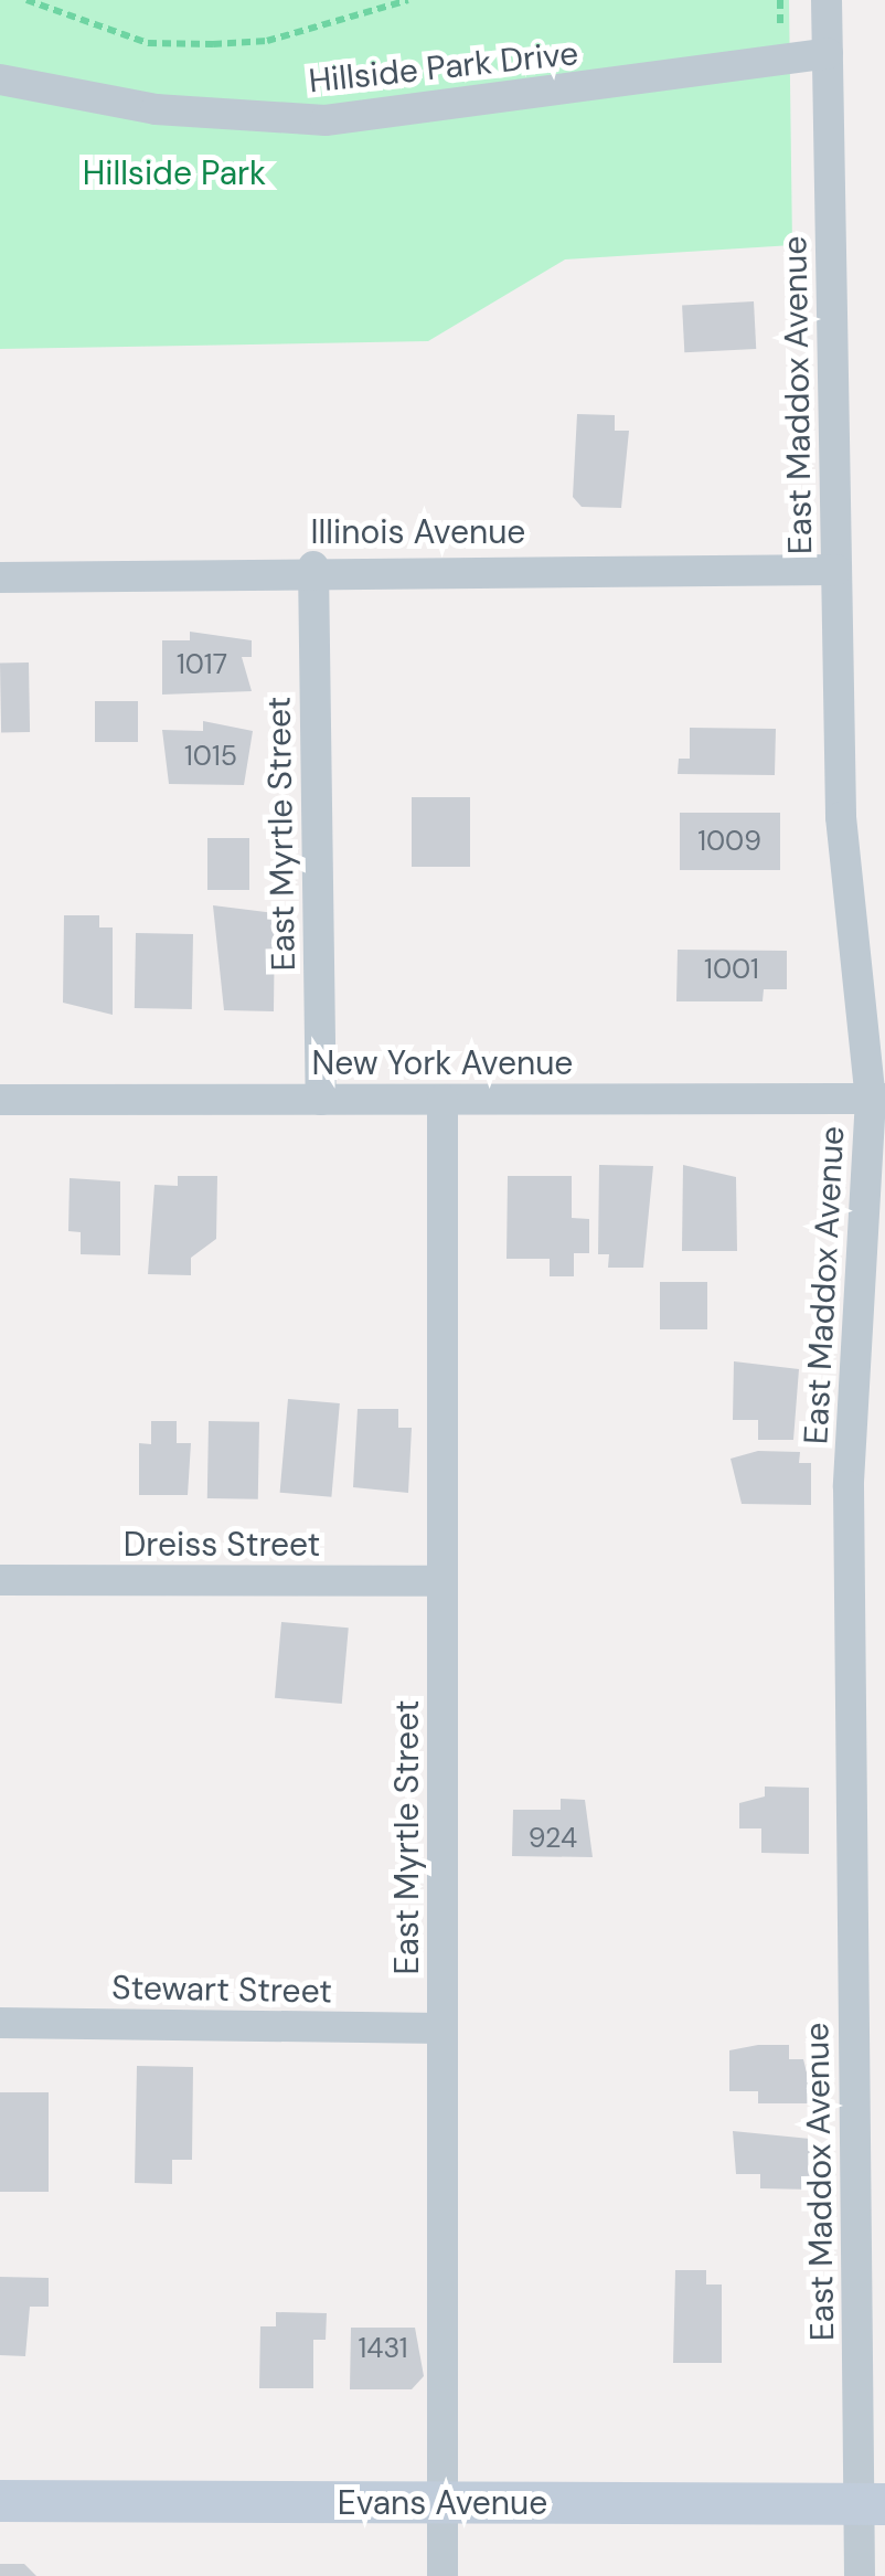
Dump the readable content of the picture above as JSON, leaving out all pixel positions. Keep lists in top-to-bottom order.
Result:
{
  "streets": {
    "street": [
      "Hillside Park Drive",
      "East Maddox Avenue",
      "Illinois Avenue",
      "East Myrtle Street",
      "New York Avenue",
      "Dreiss Street",
      "Stewart Street",
      "Evans Avenue"
    ]
  },
  "crossings": [
    ["Hillside Park Drive", "East Maddox Avenue"],
    ["East Maddox Avenue", "Illinois Avenue"],
    ["East Maddox Avenue", "New York Avenue"],
    ["East Maddox Avenue", "Evans Avenue"],
    ["Illinois Avenue", "East Myrtle Street"],
    ["East Myrtle Street", "New York Avenue"],
    ["East Myrtle Street", "Dreiss Street"],
    ["East Myrtle Street", "Stewart Street"],
    ["East Myrtle Street", "Evans Avenue"]
  ],
  "parks": ["Hillside Park"],
  "house_numbers": [
    "1017",
    "1015",
    "1009",
    "1001",
    "924",
    "1431"
  ]
}
